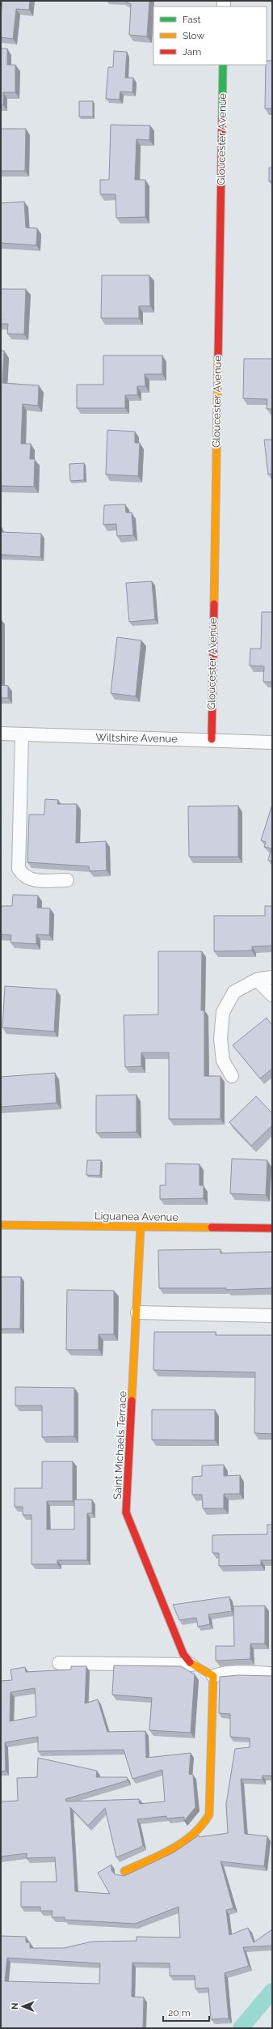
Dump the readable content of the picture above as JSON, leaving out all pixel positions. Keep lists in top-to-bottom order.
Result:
{
  "streets": {
    "street": [
      "Gloucester Avenue",
      "Wiltshire Avenue",
      "Liguanea Avenue",
      "Saint Michaels Terrace"
    ]
  },
  "crossings": [
    ["Gloucester Avenue", "Wiltshire Avenue"],
    ["Liguanea Avenue", "Saint Michaels Terrace"]
  ],
  "legend": ["Fast", "Slow", "Jam"],
  "scale_bar": "20 m",
  "north": "left"
}
